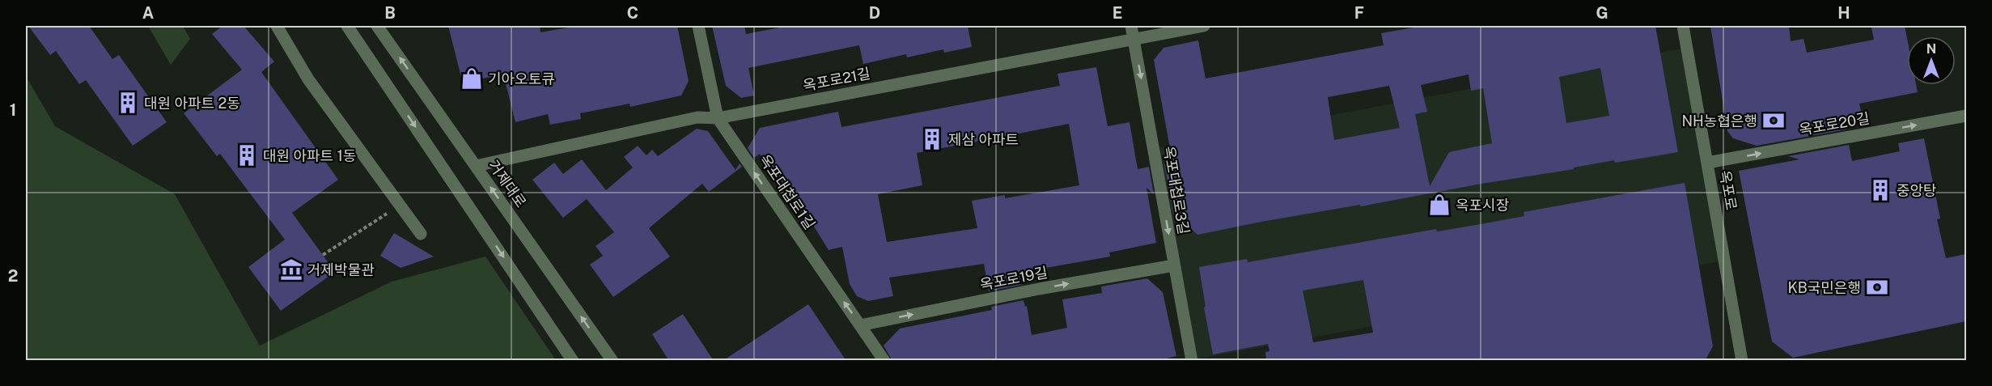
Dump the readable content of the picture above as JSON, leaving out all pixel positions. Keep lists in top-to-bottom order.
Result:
{
  "streets": {
    "street": [
      "옥포로21길",
      "옥포로20길",
      "거제대로",
      "옥포대첩로3길",
      "옥포로",
      "옥포대첩로1길",
      "옥포로19길"
    ]
  },
  "crossings": [
    ["옥포로21길", "거제대로"],
    ["옥포로21길", "옥포대첩로3길"],
    ["옥포로21길", "옥포대첩로1길"],
    ["옥포로20길", "옥포로"],
    ["옥포대첩로3길", "옥포로19길"],
    ["옥포대첩로1길", "옥포로19길"]
  ],
  "one_way": [
    "옥포로20길",
    "옥포대첩로3길",
    "옥포대첩로1길",
    "옥포로19길"
  ],
  "places": {
    "shop": ["기아오토큐", "옥포시장"],
    "building": [
      "대원 아파트 2동",
      "제삼 아파트",
      "대원 아파트 1동",
      "중앙탕"
    ],
    "bank": ["NH농협은행", "KB국민은행"],
    "museum": ["거제박물관"]
  },
  "north": "top",
  "grid": {
    "columns": [
      "A",
      "B",
      "C",
      "D",
      "E",
      "F",
      "G",
      "H"
    ],
    "rows": ["1", "2"]
  }
}
